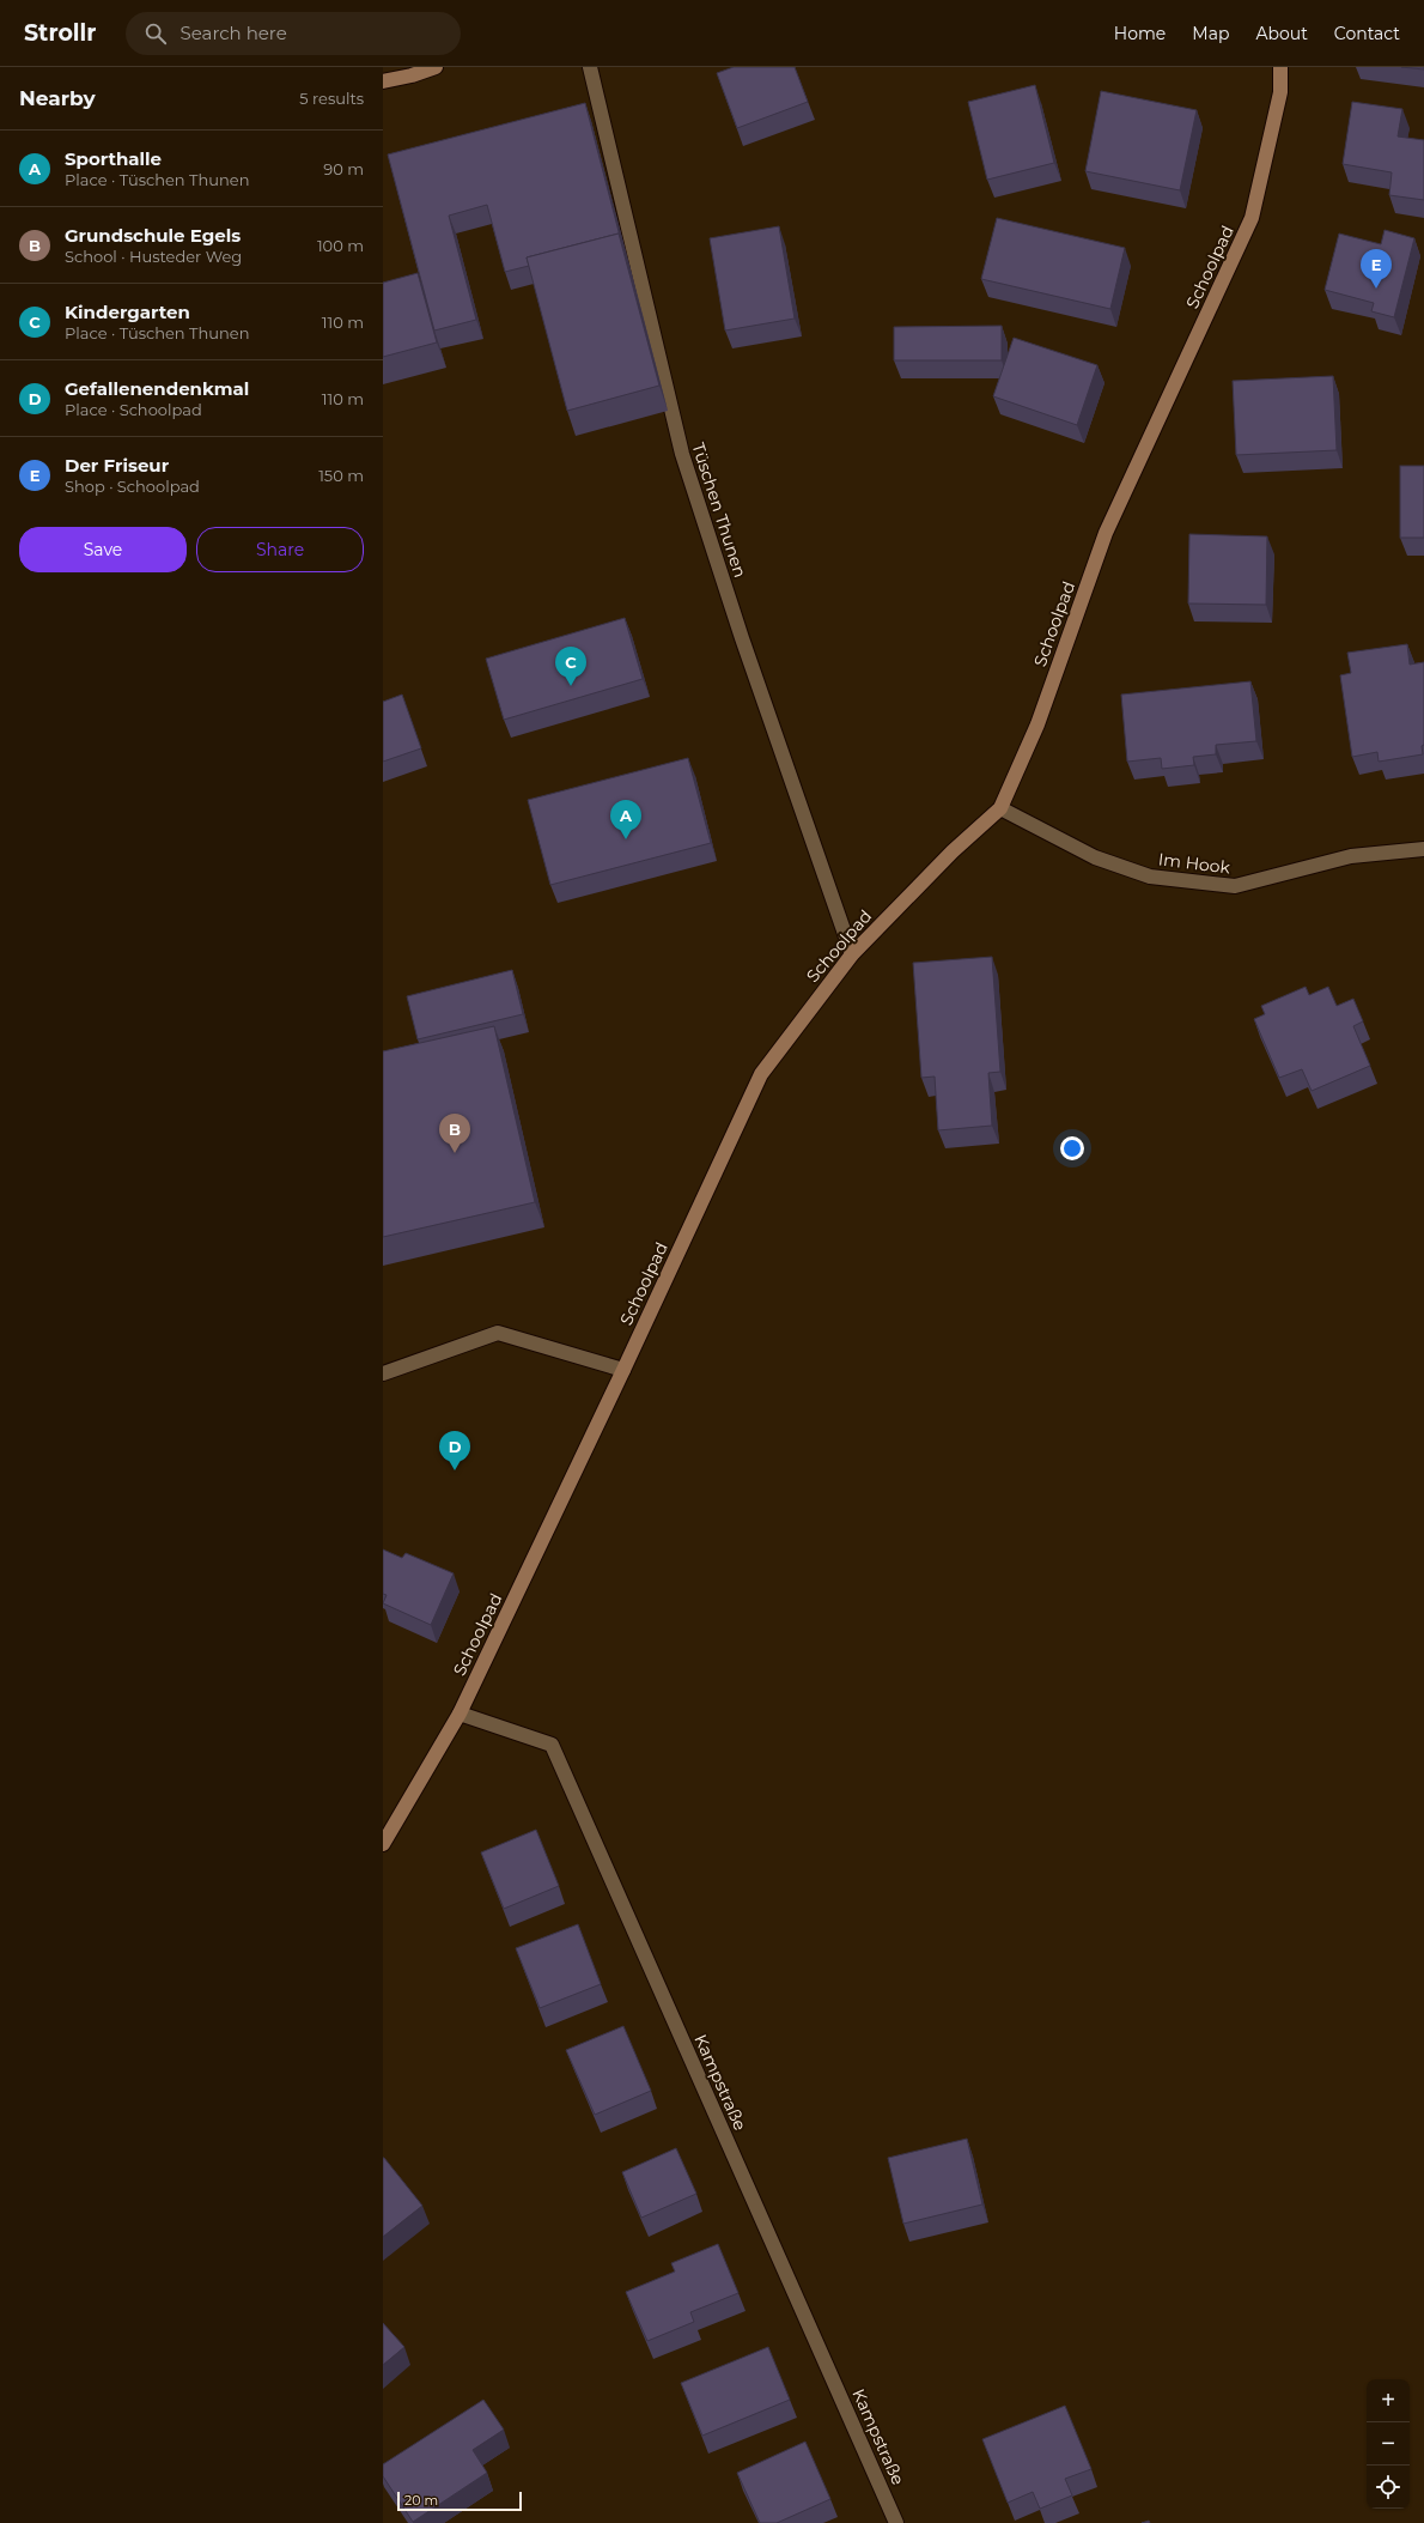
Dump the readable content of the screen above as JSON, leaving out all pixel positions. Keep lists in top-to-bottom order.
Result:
{
  "streets": {
    "street": [
      "Schoolpad",
      "Tüschen Thunen",
      "Im Hook",
      "Kampstraße"
    ]
  },
  "crossings": [
    ["Schoolpad", "Tüschen Thunen"],
    ["Schoolpad", "Im Hook"],
    ["Schoolpad", "Kampstraße"]
  ],
  "scale_bar": "20 m",
  "page": {
    "header": "Strollr",
    "search": "Search here",
    "nav": [
      "Home",
      "Map",
      "About",
      "Contact"
    ],
    "heading": ["Nearby", "5 results"],
    "list": [
      {
        "mark": "A",
        "name": "Sporthalle",
        "note": "Place · Tüschen Thunen",
        "value": "90 m"
      },
      {
        "mark": "B",
        "name": "Grundschule Egels",
        "note": "School · Husteder Weg",
        "value": "100 m"
      },
      {
        "mark": "C",
        "name": "Kindergarten",
        "note": "Place · Tüschen Thunen",
        "value": "110 m"
      },
      {
        "mark": "D",
        "name": "Gefallenendenkmal",
        "note": "Place · Schoolpad",
        "value": "110 m"
      },
      {
        "mark": "E",
        "name": "Der Friseur",
        "note": "Shop · Schoolpad",
        "value": "150 m"
      }
    ],
    "pins": [
      "E",
      "C",
      "A",
      "B",
      "D"
    ],
    "buttons": ["Save", "Share"],
    "map_buttons": ["+", "−"],
    "scale": "20 m"
  }
}
